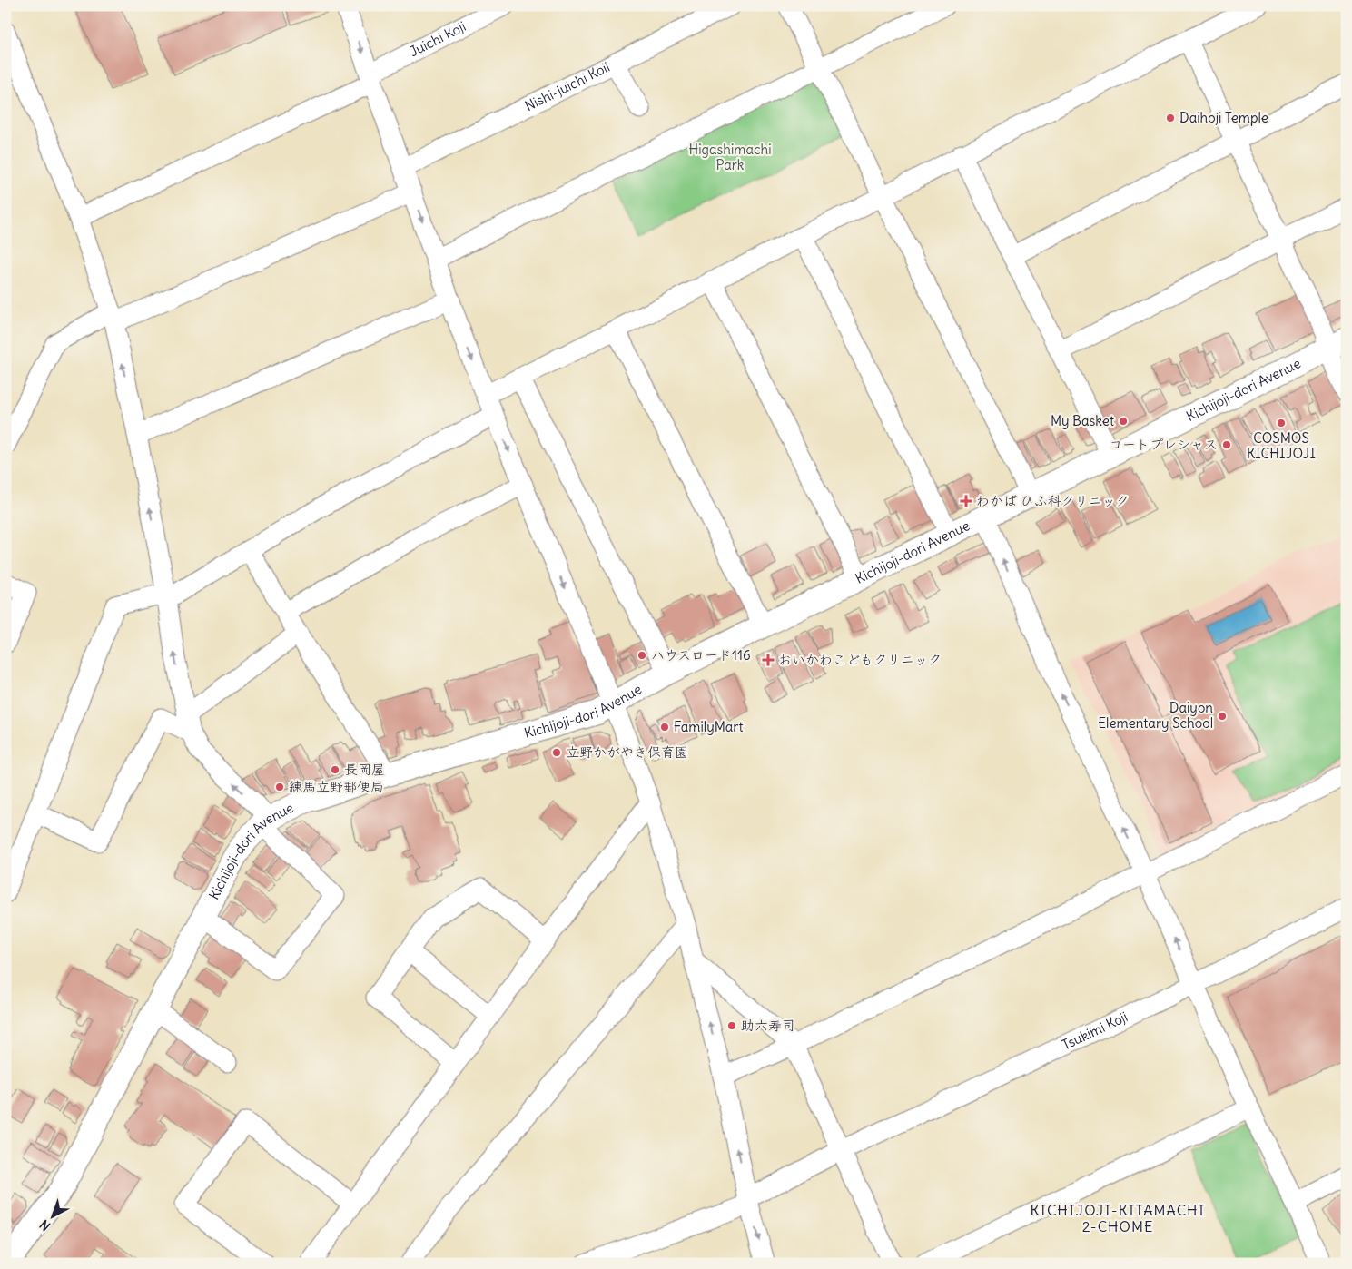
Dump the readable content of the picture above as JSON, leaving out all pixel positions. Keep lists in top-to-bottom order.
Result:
{
  "streets": {
    "main road": ["Kichijoji-dori Avenue"],
    "street": ["Juichi Koji", "Nishi-juichi Koji", "Tsukimi Koji"]
  },
  "districts": ["KICHIJOJI-KITAMACHI 2-CHOME"],
  "parks": ["Higashimachi Park"],
  "places": {
    "other": [
      "Daihoji Temple",
      "My Basket",
      "COSMOS KICHIJOJI",
      "コートプレシャス",
      "ハウスロード116",
      "Daiyon Elementary School",
      "FamilyMart",
      "立野かがやき保育園",
      "長岡屋",
      "練馬立野郵便局",
      "助六寿司"
    ],
    "health": ["わかば ひふ科クリニック", "おいかわこどもクリニック"]
  },
  "north": "bottom left"
}
